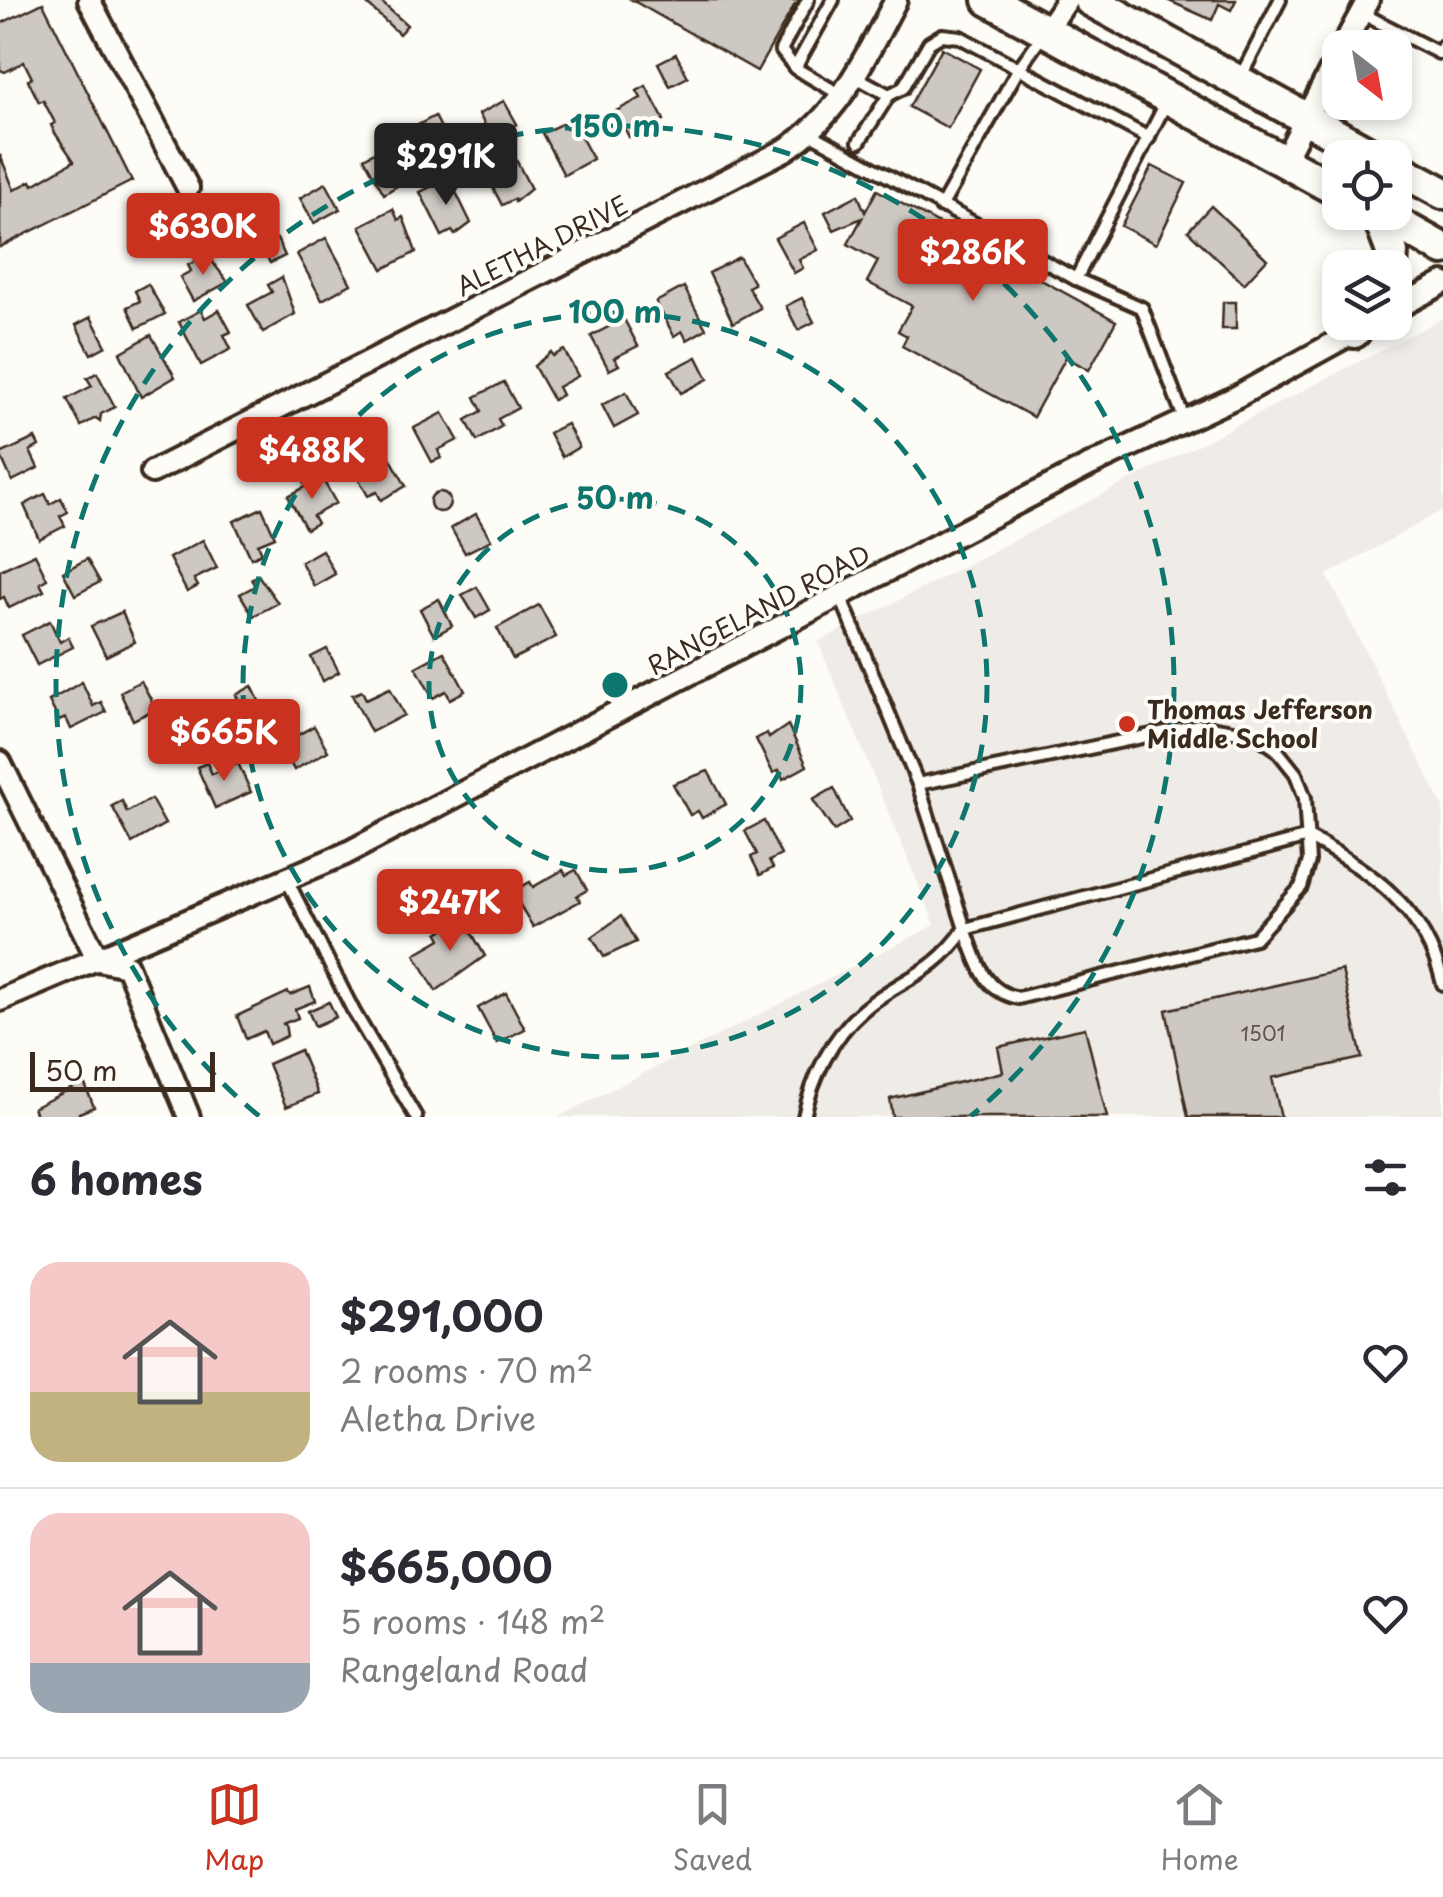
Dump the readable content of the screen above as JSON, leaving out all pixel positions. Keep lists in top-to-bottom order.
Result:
{
  "streets": {
    "street": ["ALETHA DRIVE", "RANGELAND ROAD"]
  },
  "places": ["Thomas Jefferson Middle School"],
  "house_numbers": ["1501"],
  "scale_bar": "50 m",
  "north": "bottom right",
  "page": {
    "price": [
      "$291K",
      "$630K",
      "$286K",
      "$488K",
      "$665K",
      "$247K"
    ],
    "scale": "50 m",
    "heading": "6 homes",
    "list": [
      {
        "name": "$291,000",
        "note": "2 rooms · 70 m² · Aletha Drive"
      },
      {
        "name": "$665,000",
        "note": "5 rooms · 148 m² · Rangeland Road"
      }
    ],
    "tabs": ["Map", "Saved", "Home"]
  },
  "rings": ["150 m", "100 m", "50 m"]
}
